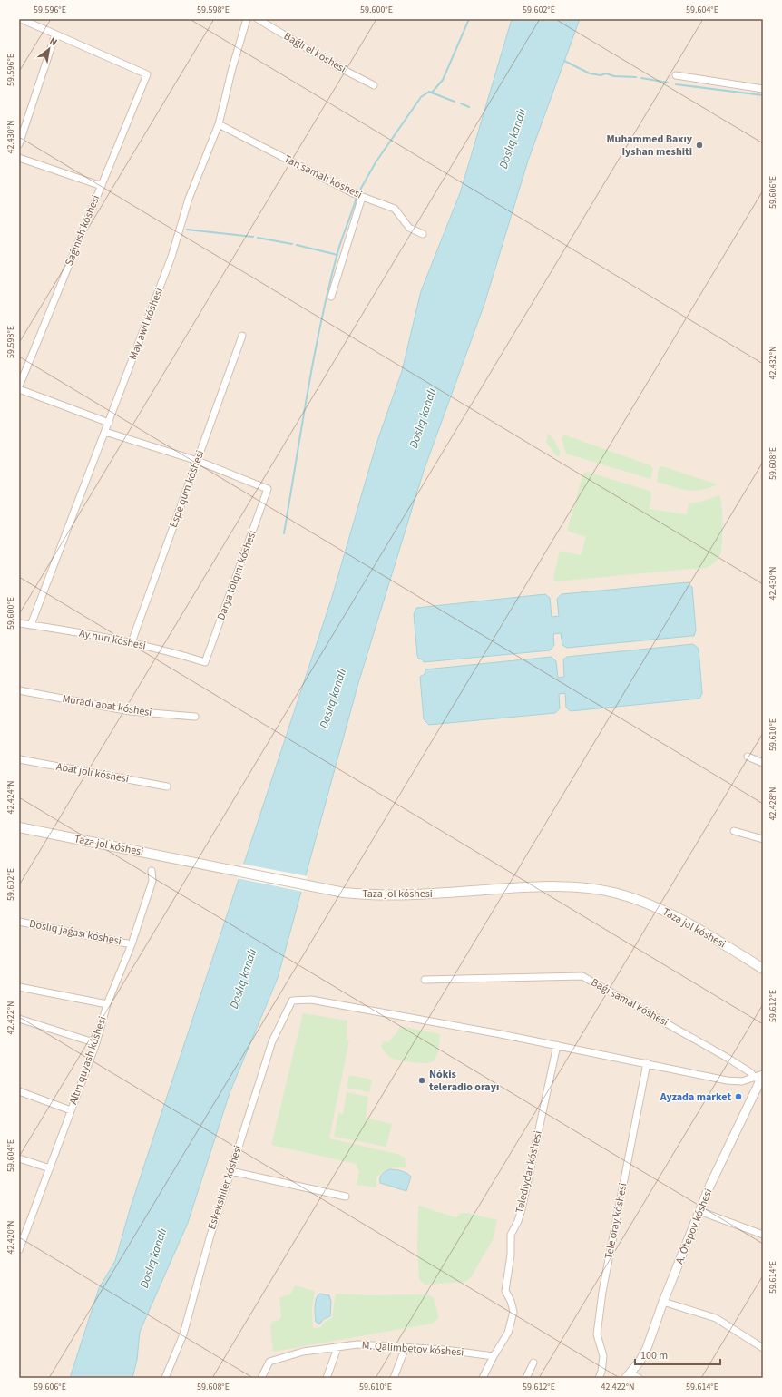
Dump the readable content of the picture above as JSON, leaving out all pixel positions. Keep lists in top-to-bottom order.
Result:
{
  "streets": {
    "main road": ["Taza jol kóshesi"],
    "street": [
      "Baǵlı el kóshesi",
      "Tań samalı kóshesi",
      "Saǵınısh kóshesi",
      "May awıl kóshesi",
      "Espe qum kóshesi",
      "Darya tolqını kóshesi",
      "Ay nurı kóshesi",
      "Muradı abat kóshesi",
      "Abat jolı kóshesi",
      "Doslıq jaǵası kóshesi",
      "Baǵı samal kóshesi",
      "Altın quyash kóshesi",
      "Telediydar kóshesi",
      "Eskekshiler kóshesi",
      "Tele oray kóshesi",
      "A. Ótepov kóshesi",
      "M. Qalimbetov kóshesi"
    ]
  },
  "crossings": [
    ["Tań samalı kóshesi", "May awıl kóshesi"],
    ["May awıl kóshesi", "Ay nurı kóshesi"],
    ["Espe qum kóshesi", "Darya tolqını kóshesi"],
    ["Espe qum kóshesi", "Ay nurı kóshesi"],
    ["Darya tolqını kóshesi", "Ay nurı kóshesi"],
    ["Doslıq jaǵası kóshesi", "Altın quyash kóshesi"],
    ["Baǵı samal kóshesi", "A. Ótepov kóshesi"],
    ["Telediydar kóshesi", "Eskekshiler kóshesi"],
    ["Telediydar kóshesi", "M. Qalimbetov kóshesi"]
  ],
  "water": ["Doslıq kanalı"],
  "places": ["Muhammed Baxıy Iyshan meshiti", "Nókis teleradio orayı", "Ayzada market"],
  "scale_bar": "100 m",
  "north": "top right",
  "coordinates": [
    "59.596°E",
    "59.598°E",
    "59.600°E",
    "59.602°E",
    "59.604°E",
    "42.430°N",
    "59.606°E",
    "42.432°N",
    "59.608°E",
    "59.610°E",
    "42.424°N",
    "42.428°N",
    "59.612°E",
    "42.422°N",
    "42.420°N",
    "59.614°E"
  ]
}
